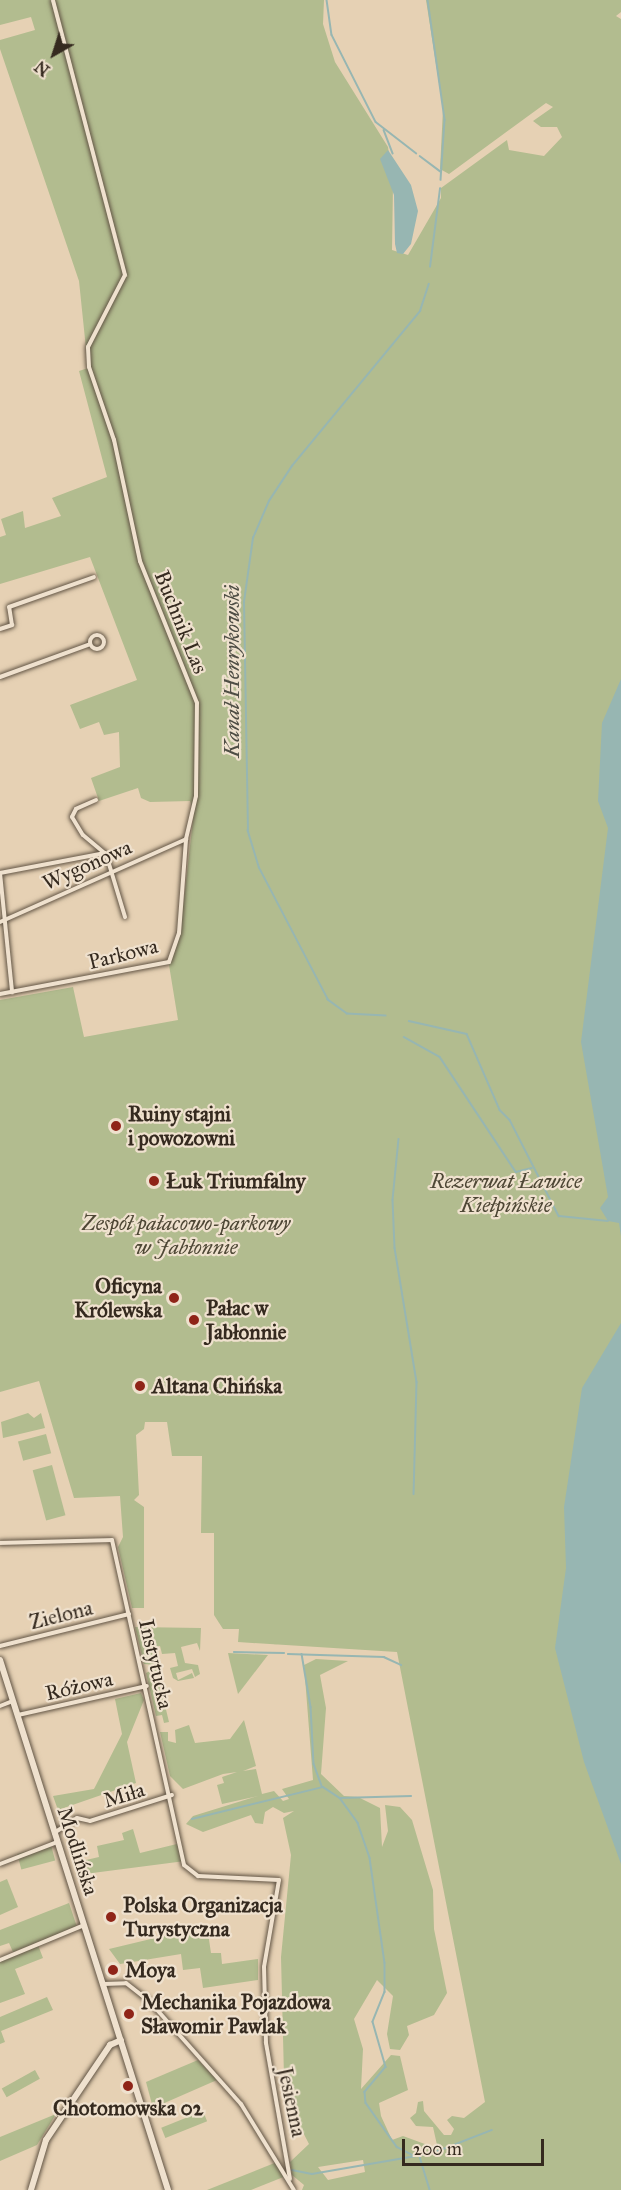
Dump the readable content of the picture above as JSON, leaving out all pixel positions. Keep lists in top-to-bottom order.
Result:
{
  "streets": {
    "main road": ["Modlińska"],
    "street": [
      "Buchnik Las",
      "Wygonowa",
      "Parkowa",
      "Zielona",
      "Instytucka",
      "Różowa",
      "Miła",
      "Jesienna"
    ]
  },
  "crossings": [
    ["Buchnik Las", "Wygonowa"],
    ["Buchnik Las", "Parkowa"],
    ["Wygonowa", "Parkowa"],
    ["Zielona", "Instytucka"],
    ["Instytucka", "Różowa"],
    ["Instytucka", "Miła"],
    ["Instytucka", "Jesienna"],
    ["Różowa", "Modlińska"],
    ["Miła", "Modlińska"],
    ["Miła", "Jesienna"]
  ],
  "water": ["Kanał Henrykowski"],
  "parks": ["Rezerwat Ławice Kiełpińskie", "Zespół pałacowo-parkowy w Jabłonnie"],
  "places": [
    "Ruiny stajni i powozowni",
    "Łuk Triumfalny",
    "Oficyna Królewska",
    "Pałac w Jabłonnie",
    "Altana Chińska",
    "Polska Organizacja Turystyczna",
    "Moya",
    "Mechanika Pojazdowa Sławomir Pawlak",
    "Chotomowska 02"
  ],
  "scale_bar": "200 m",
  "north": "bottom left"
}
